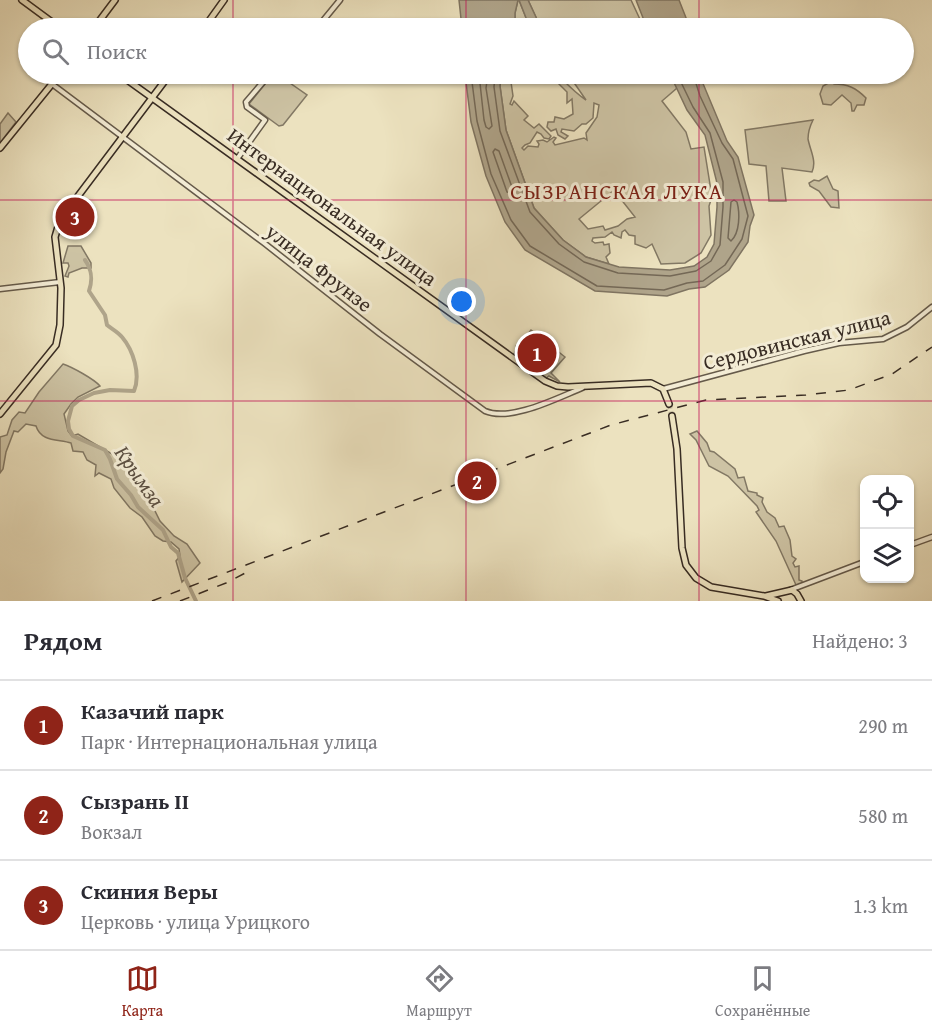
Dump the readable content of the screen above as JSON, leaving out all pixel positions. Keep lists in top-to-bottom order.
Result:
{
  "streets": {
    "main road": ["Интернациональная улица"],
    "street": ["улица Фрунзе", "Сердовинская улица"]
  },
  "crossings": [
    ["Интернациональная улица", "улица Фрунзе"],
    ["Интернациональная улица", "Сердовинская улица"]
  ],
  "districts": ["СЫЗРАНСКАЯ ЛУКА"],
  "water": ["Крымза"],
  "page": {
    "search": "Поиск",
    "pins": ["3", "1", "2"],
    "heading": ["Рядом", "Найдено: 3"],
    "list": [
      {
        "mark": "1",
        "name": "Казачий парк",
        "note": "Парк · Интернациональная улица",
        "value": "290 m"
      },
      {
        "mark": "2",
        "name": "Сызрань II",
        "note": "Вокзал",
        "value": "580 m"
      },
      {
        "mark": "3",
        "name": "Скиния Веры",
        "note": "Церковь · улица Урицкого",
        "value": "1.3 km"
      }
    ],
    "nav": ["Карта", "Маршрут", "Сохранённые"]
  }
}
